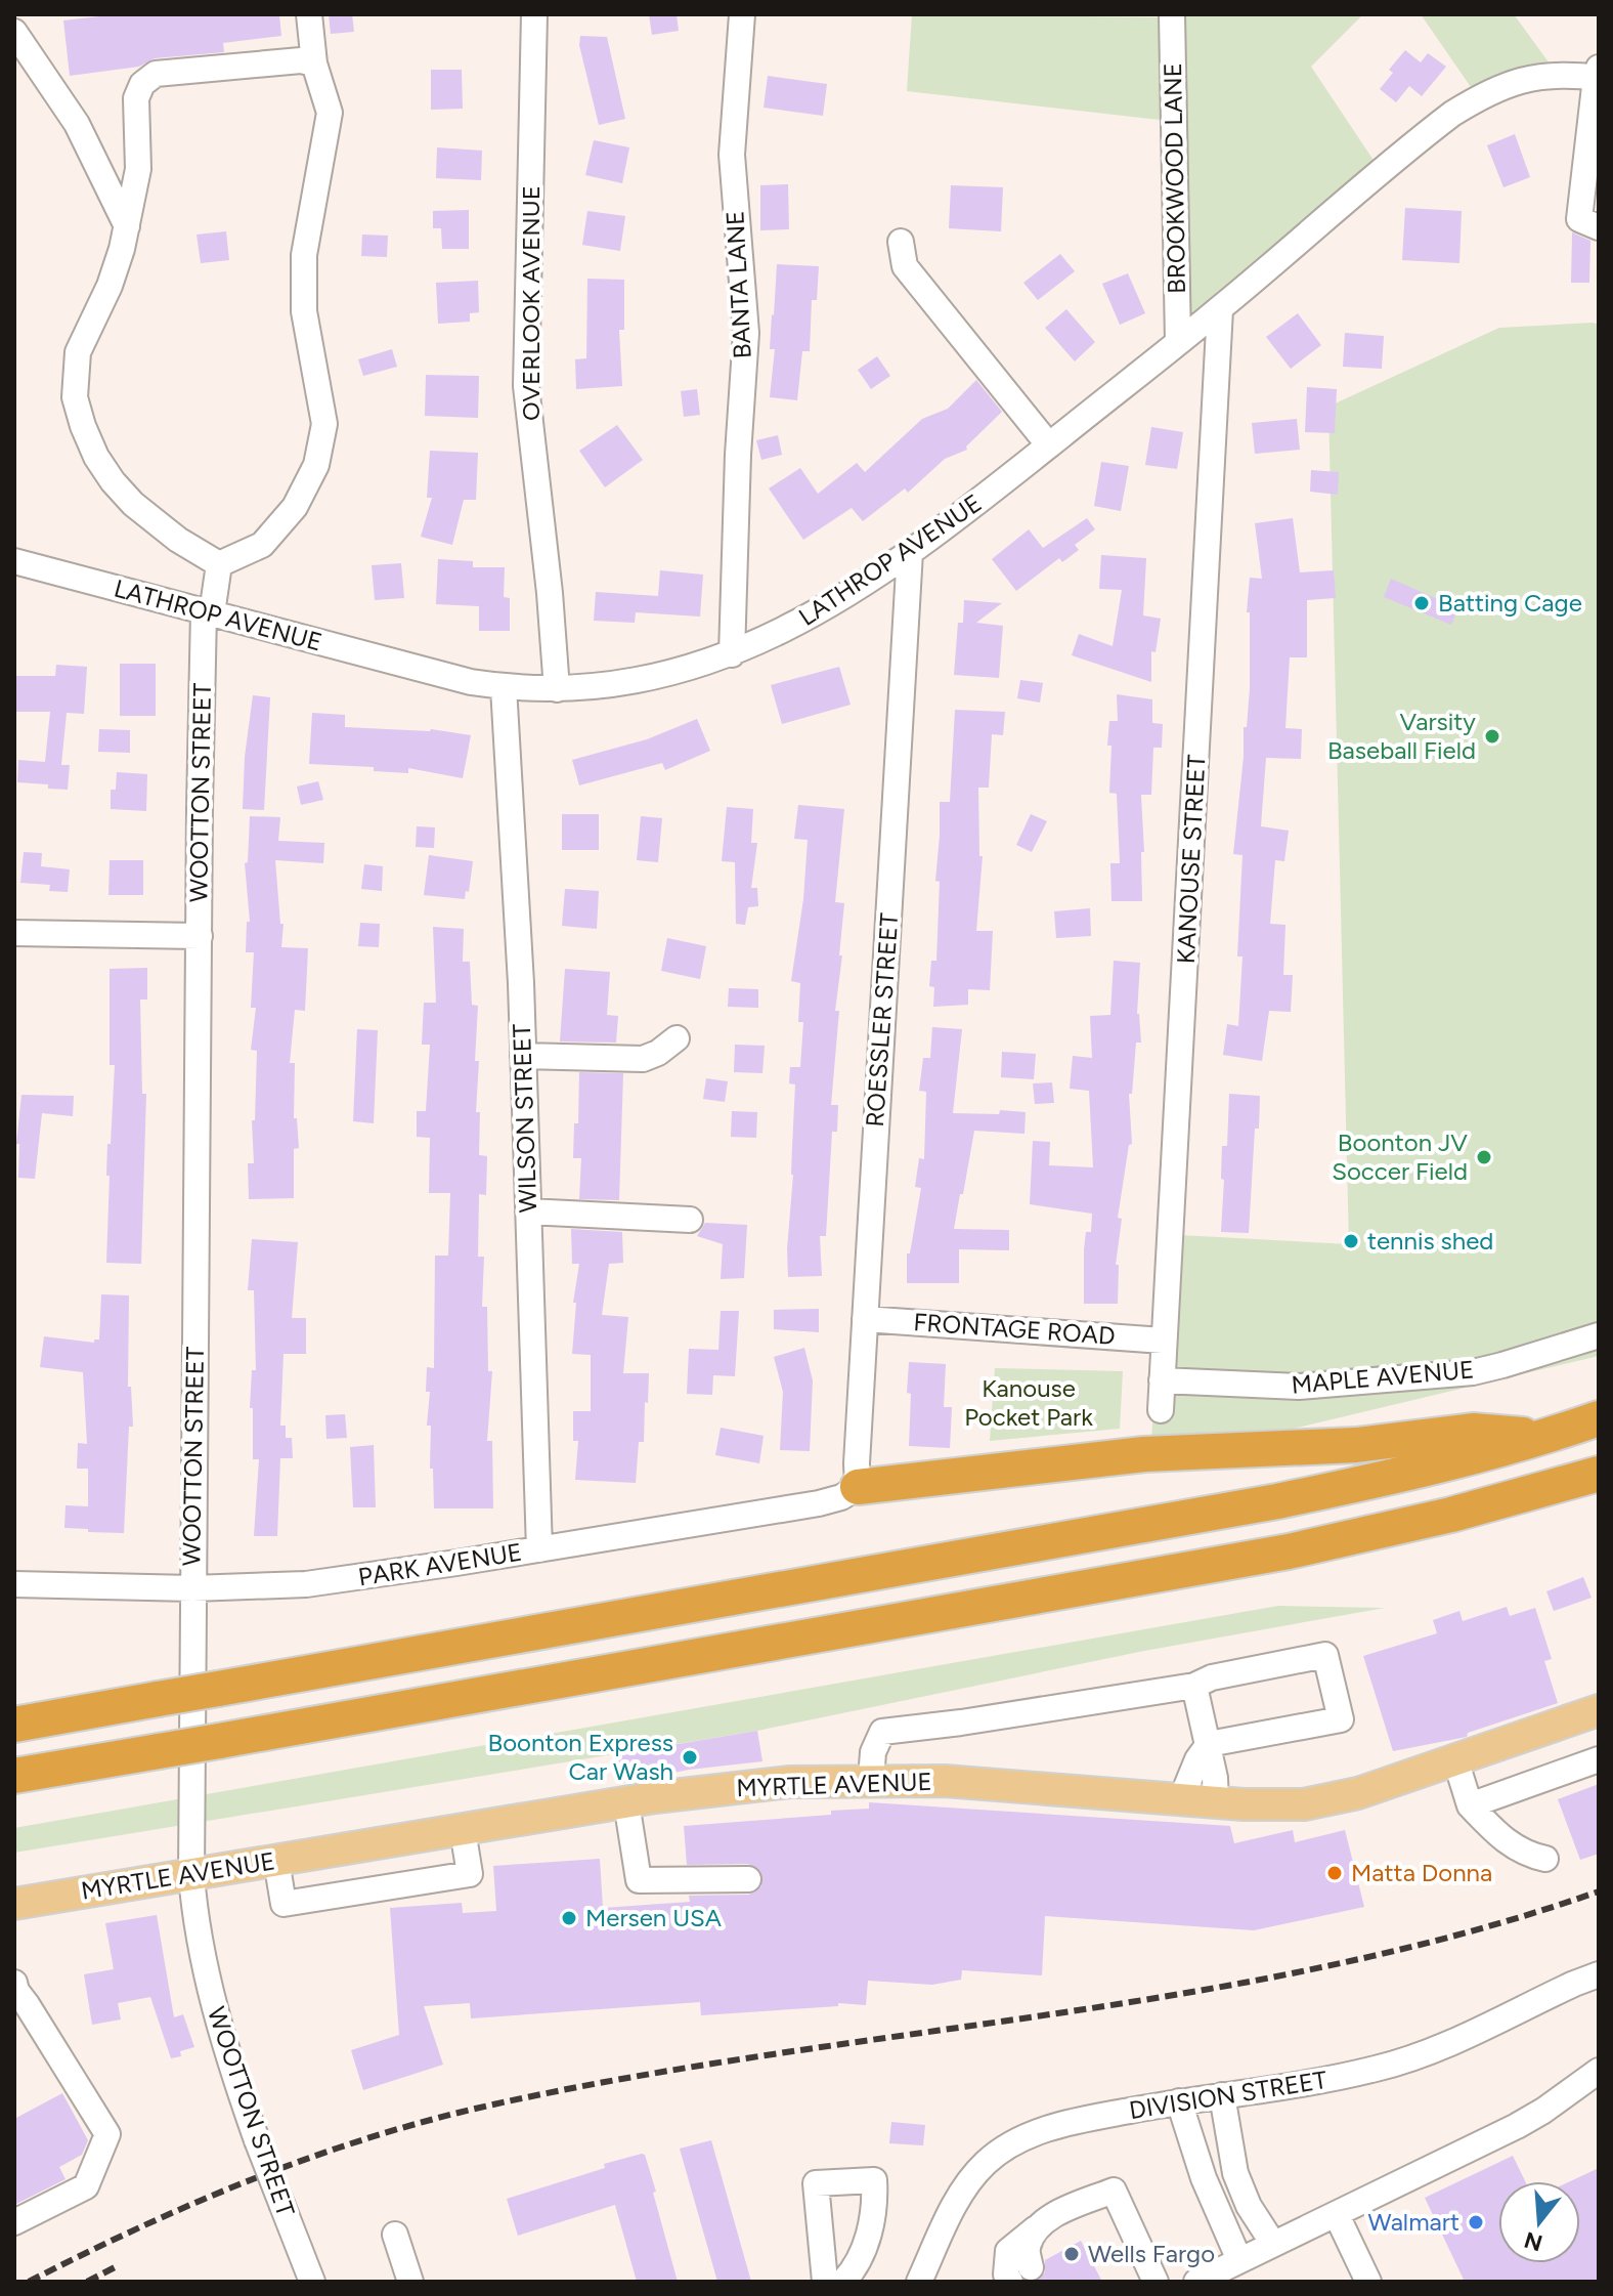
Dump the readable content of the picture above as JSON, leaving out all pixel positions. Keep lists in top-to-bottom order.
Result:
{
  "streets": {
    "main road": ["MYRTLE AVENUE"],
    "street": [
      "BROOKWOOD LANE",
      "BANTA LANE",
      "OVERLOOK AVENUE",
      "LATHROP AVENUE",
      "WOOTTON STREET",
      "KANOUSE STREET",
      "ROESSLER STREET",
      "WILSON STREET",
      "FRONTAGE ROAD",
      "MAPLE AVENUE",
      "PARK AVENUE",
      "DIVISION STREET"
    ]
  },
  "crossings": [
    ["BROOKWOOD LANE", "LATHROP AVENUE"],
    ["BANTA LANE", "LATHROP AVENUE"],
    ["OVERLOOK AVENUE", "LATHROP AVENUE"],
    ["LATHROP AVENUE", "WOOTTON STREET"],
    ["LATHROP AVENUE", "KANOUSE STREET"],
    ["LATHROP AVENUE", "ROESSLER STREET"],
    ["LATHROP AVENUE", "WILSON STREET"],
    ["WOOTTON STREET", "PARK AVENUE"],
    ["WOOTTON STREET", "MYRTLE AVENUE"],
    ["KANOUSE STREET", "FRONTAGE ROAD"],
    ["KANOUSE STREET", "MAPLE AVENUE"],
    ["ROESSLER STREET", "FRONTAGE ROAD"],
    ["ROESSLER STREET", "PARK AVENUE"],
    ["WILSON STREET", "PARK AVENUE"]
  ],
  "parks": ["Kanouse Pocket Park"],
  "places": [
    "Batting Cage",
    "Varsity Baseball Field",
    "Boonton JV Soccer Field",
    "tennis shed",
    "Boonton Express Car Wash",
    "Matta Donna",
    "Mersen USA",
    "Walmart",
    "Wells Fargo"
  ],
  "north": "bottom"
}
